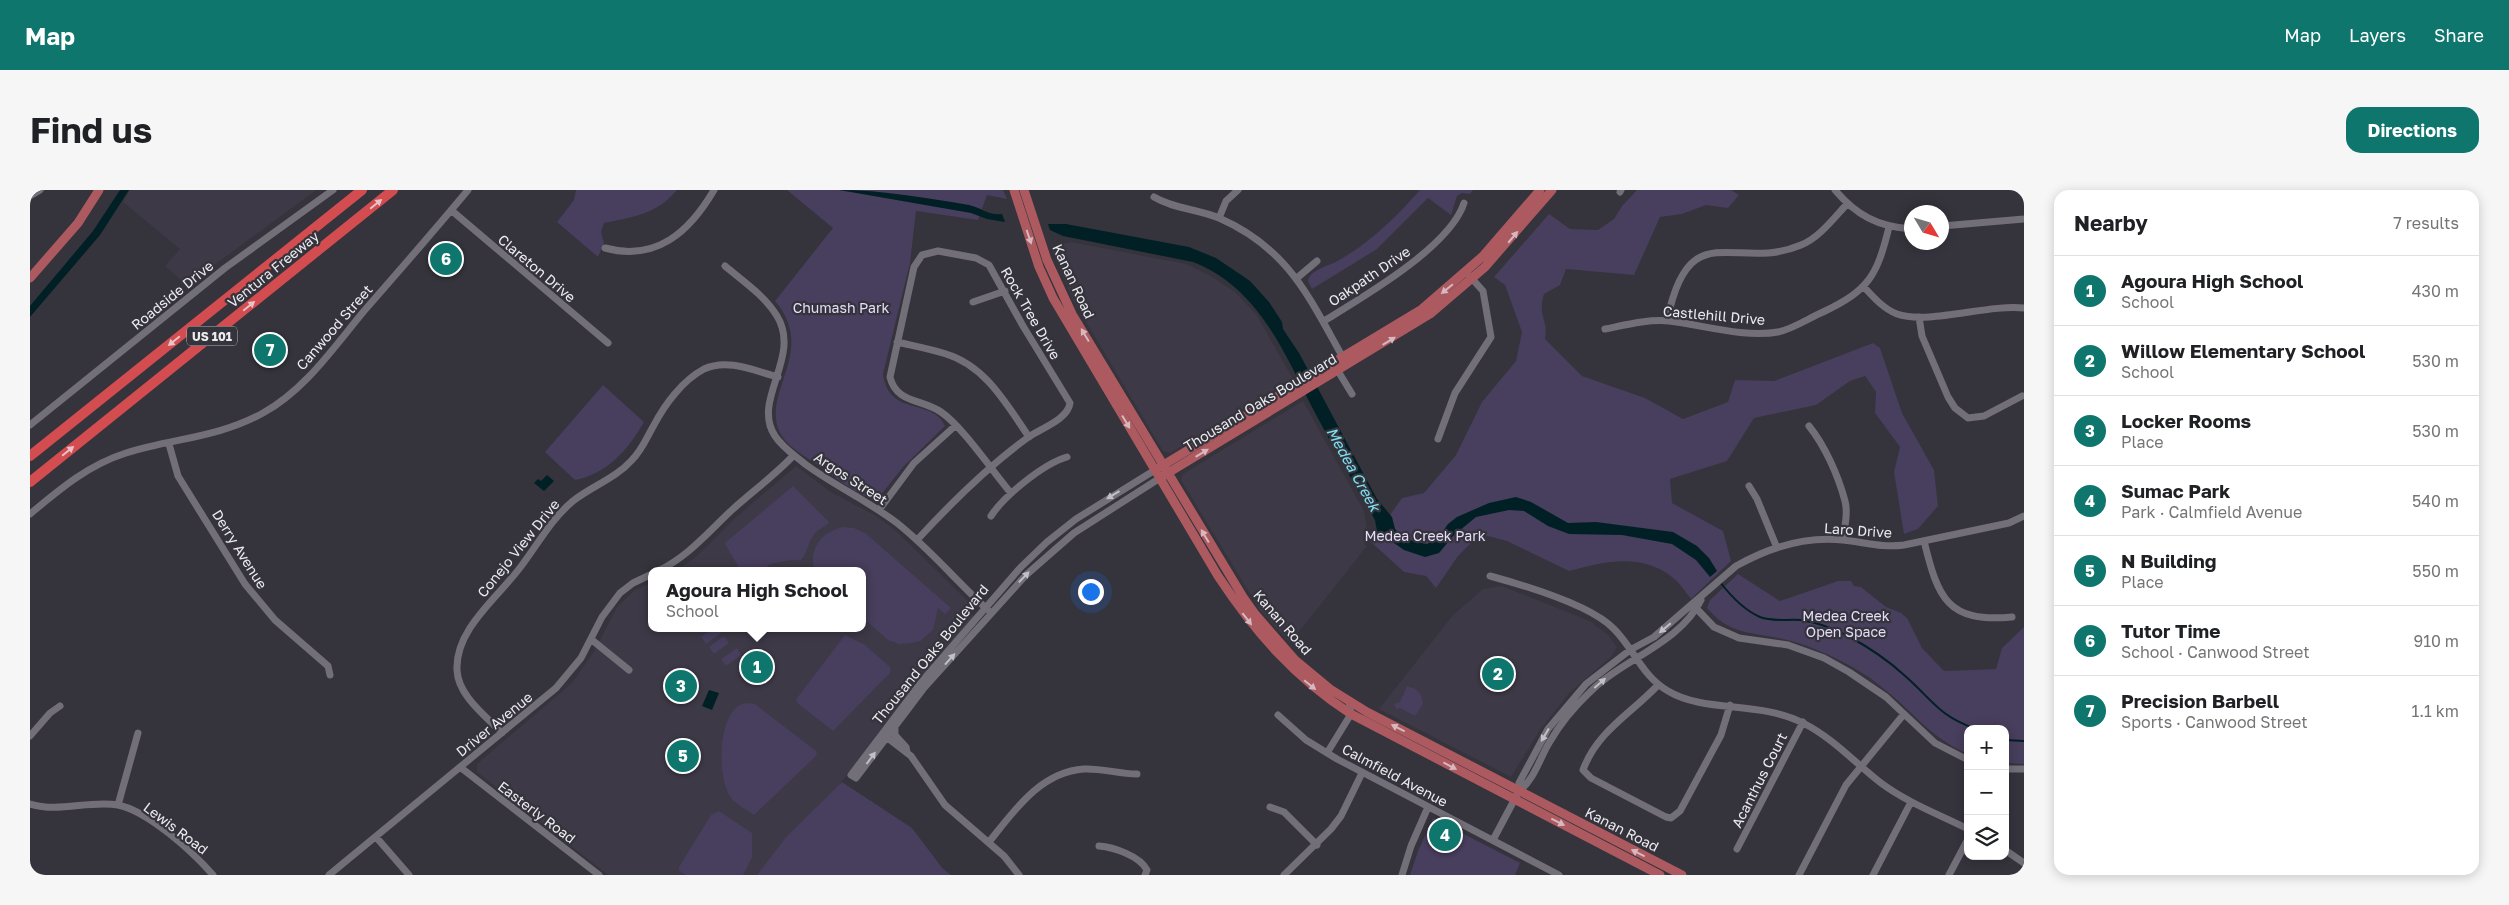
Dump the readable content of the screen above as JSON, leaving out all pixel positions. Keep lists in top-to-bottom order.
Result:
{
  "streets": {
    "highway": ["Ventura Freeway", "US 101"],
    "main road": ["Kanan Road", "Thousand Oaks Boulevard"],
    "street": [
      "Clareton Drive",
      "Oakpath Drive",
      "Roadside Drive",
      "Rock Tree Drive",
      "Castlehill Drive",
      "Canwood Street",
      "Argos Street",
      "Laro Drive",
      "Conejo View Drive",
      "Derry Avenue",
      "Driver Avenue",
      "Calmfield Avenue",
      "Acanthus Court",
      "Easterly Road",
      "Lewis Road"
    ]
  },
  "crossings": [
    ["Clareton Drive", "Canwood Street"],
    ["Kanan Road", "Thousand Oaks Boulevard"],
    ["Kanan Road", "Laro Drive"],
    ["Canwood Street", "Derry Avenue"],
    ["Thousand Oaks Boulevard", "Argos Street"],
    ["Argos Street", "Conejo View Drive"],
    ["Laro Drive", "Calmfield Avenue"],
    ["Conejo View Drive", "Driver Avenue"],
    ["Driver Avenue", "Easterly Road"]
  ],
  "water": ["Medea Creek"],
  "parks": ["Chumash Park", "Medea Creek Park", "Medea Creek Open Space"],
  "north": "bottom right",
  "page": {
    "header": "Map",
    "nav": ["Map", "Layers", "Share"],
    "buttons": "Directions",
    "title": "Find us",
    "heading": ["Nearby", "7 results"],
    "pins": [
      "6",
      "7",
      "1",
      "2",
      "3",
      "5",
      "4"
    ],
    "list": [
      {
        "mark": "1",
        "name": "Agoura High School",
        "note": "School",
        "value": "430 m"
      },
      {
        "mark": "2",
        "name": "Willow Elementary School",
        "note": "School",
        "value": "530 m"
      },
      {
        "mark": "3",
        "name": "Locker Rooms",
        "note": "Place",
        "value": "530 m"
      },
      {
        "mark": "4",
        "name": "Sumac Park",
        "note": "Park · Calmfield Avenue",
        "value": "540 m"
      },
      {
        "mark": "5",
        "name": "N Building",
        "note": "Place",
        "value": "550 m"
      },
      {
        "mark": "6",
        "name": "Tutor Time",
        "note": "School · Canwood Street",
        "value": "910 m"
      },
      {
        "mark": "7",
        "name": "Precision Barbell",
        "note": "Sports · Canwood Street",
        "value": "1.1 km"
      }
    ],
    "popup": ["Agoura High School", "School"],
    "map_buttons": ["+", "−"]
  }
}
